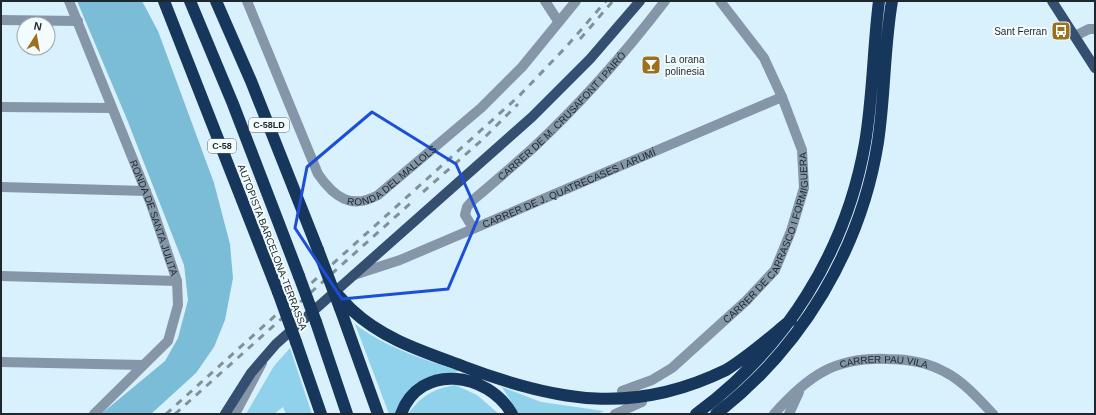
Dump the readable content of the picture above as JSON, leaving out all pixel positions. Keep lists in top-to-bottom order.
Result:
{
  "streets": {
    "highway": ["C-58LD", "C-58", "AUTOPISTA BARCELONA-TERRASSA"],
    "street": [
      "CARRER DE M. CRUSAFONT I PAIRÓ",
      "RONDA DEL MALLOLS",
      "CARRER DE J. QUATRECASES I ARUMÍ",
      "RONDA DE SANTA JULITA",
      "CARRER DE CARRASCO I FORMIGUERA",
      "CARRER PAU VILA"
    ]
  },
  "crossings": [
    ["CARRER DE M. CRUSAFONT I PAIRÓ", "CARRER DE J. QUATRECASES I ARUMÍ"],
    ["CARRER DE J. QUATRECASES I ARUMÍ", "CARRER DE CARRASCO I FORMIGUERA"]
  ],
  "places": {
    "bus stop": ["Sant Ferran"],
    "bar": ["La orana polinesia"]
  },
  "north": "top"
}
